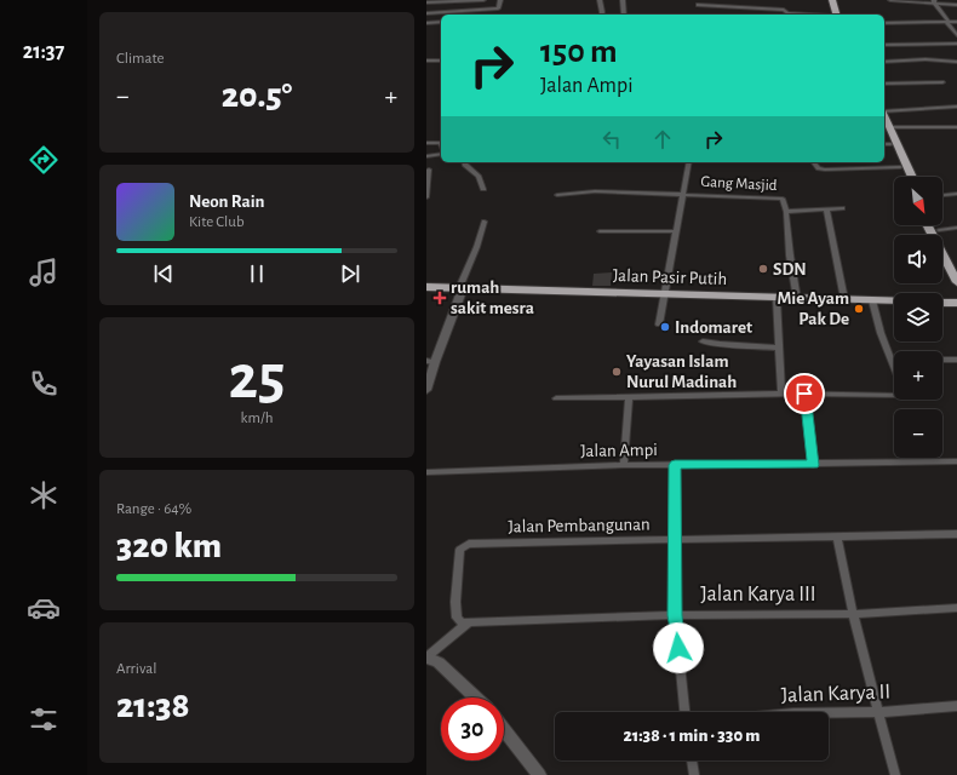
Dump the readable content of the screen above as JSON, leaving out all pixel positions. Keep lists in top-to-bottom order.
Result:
{
  "streets": {
    "highway": ["Jalan Pasir Putih"],
    "street": [
      "Gang Masjid",
      "Jalan Ampi",
      "Jalan Pembangunan",
      "Jalan Karya III",
      "Jalan Karya II"
    ]
  },
  "crossings": [
    ["Jalan Pembangunan", "Jalan Karya III"]
  ],
  "places": {
    "other": [
      "SDN",
      "Mie Ayam Pak De",
      "Indomaret",
      "Yayasan Islam Nurul Madinah"
    ],
    "health": ["rumah sakit mesra"]
  },
  "north": "bottom right",
  "page": {
    "tabs": "21:37",
    "tile": [
      "Climate",
      ["25", "km/h"],
      ["Range · 64%", "320 km"],
      ["Arrival", "21:38"]
    ],
    "turn": ["150 m", "Jalan Ampi"],
    "heat": ["−", "20.5°", "+"],
    "map_buttons": ["+", "−"],
    "song": ["Neon Rain", "Kite Club"],
    "limit": "30",
    "trip": "21:38 · 1 min · 330 m"
  }
}
